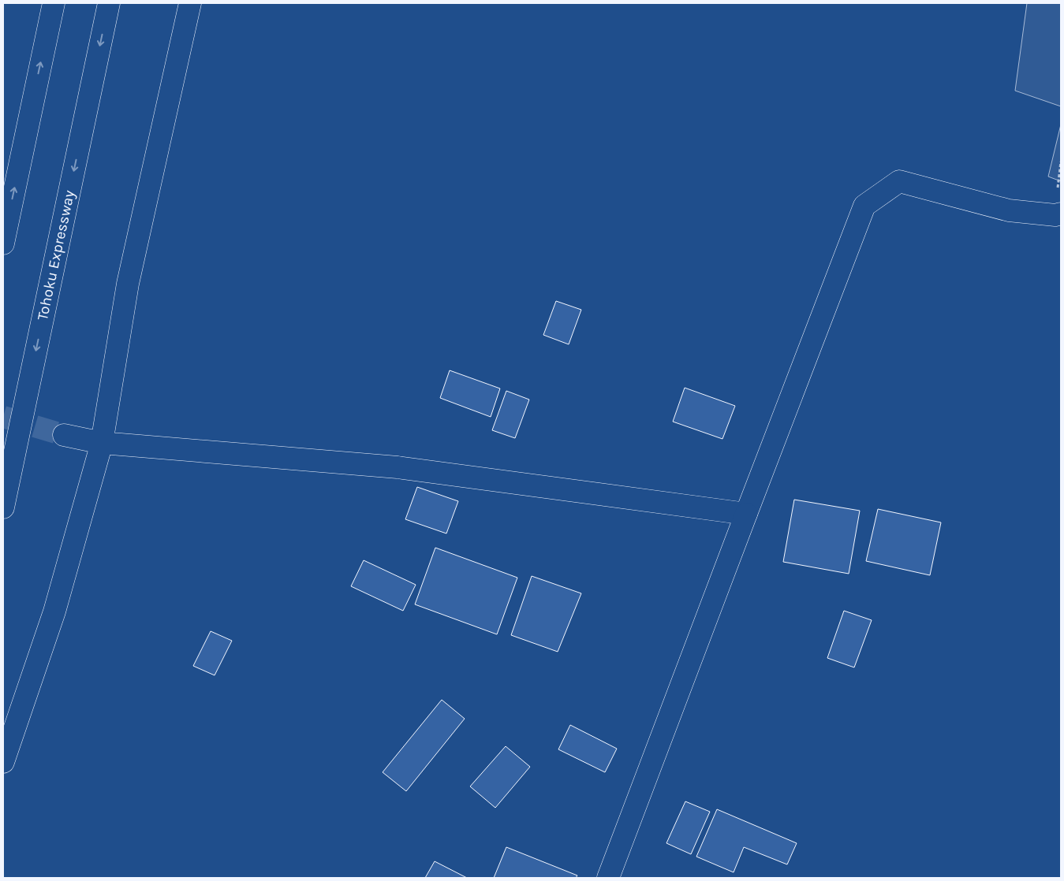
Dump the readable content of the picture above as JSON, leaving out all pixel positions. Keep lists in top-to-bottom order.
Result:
{
  "streets": {
    "main road": ["Tohoku Expressway"]
  }
}
